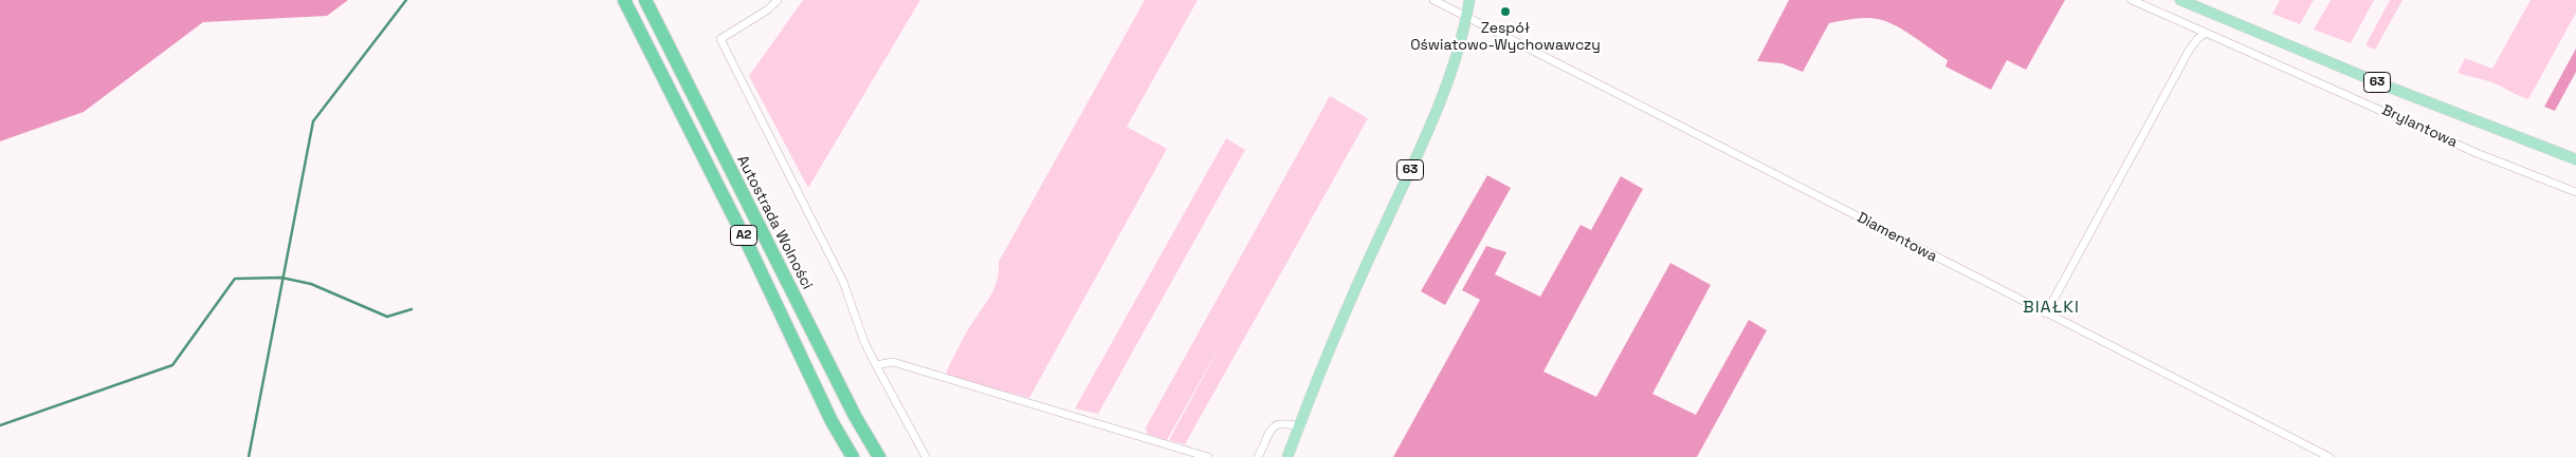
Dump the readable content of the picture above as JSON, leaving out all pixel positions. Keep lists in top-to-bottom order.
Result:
{
  "streets": {
    "highway": ["Autostrada Wolności", "A2"],
    "main road": ["63"],
    "street": ["Brylantowa", "Diamentowa"]
  },
  "crossings": [
    ["63", "Diamentowa"]
  ],
  "districts": ["BIAŁKI"],
  "places": ["Zespół Oświatowo-Wychowawczy"]
}
